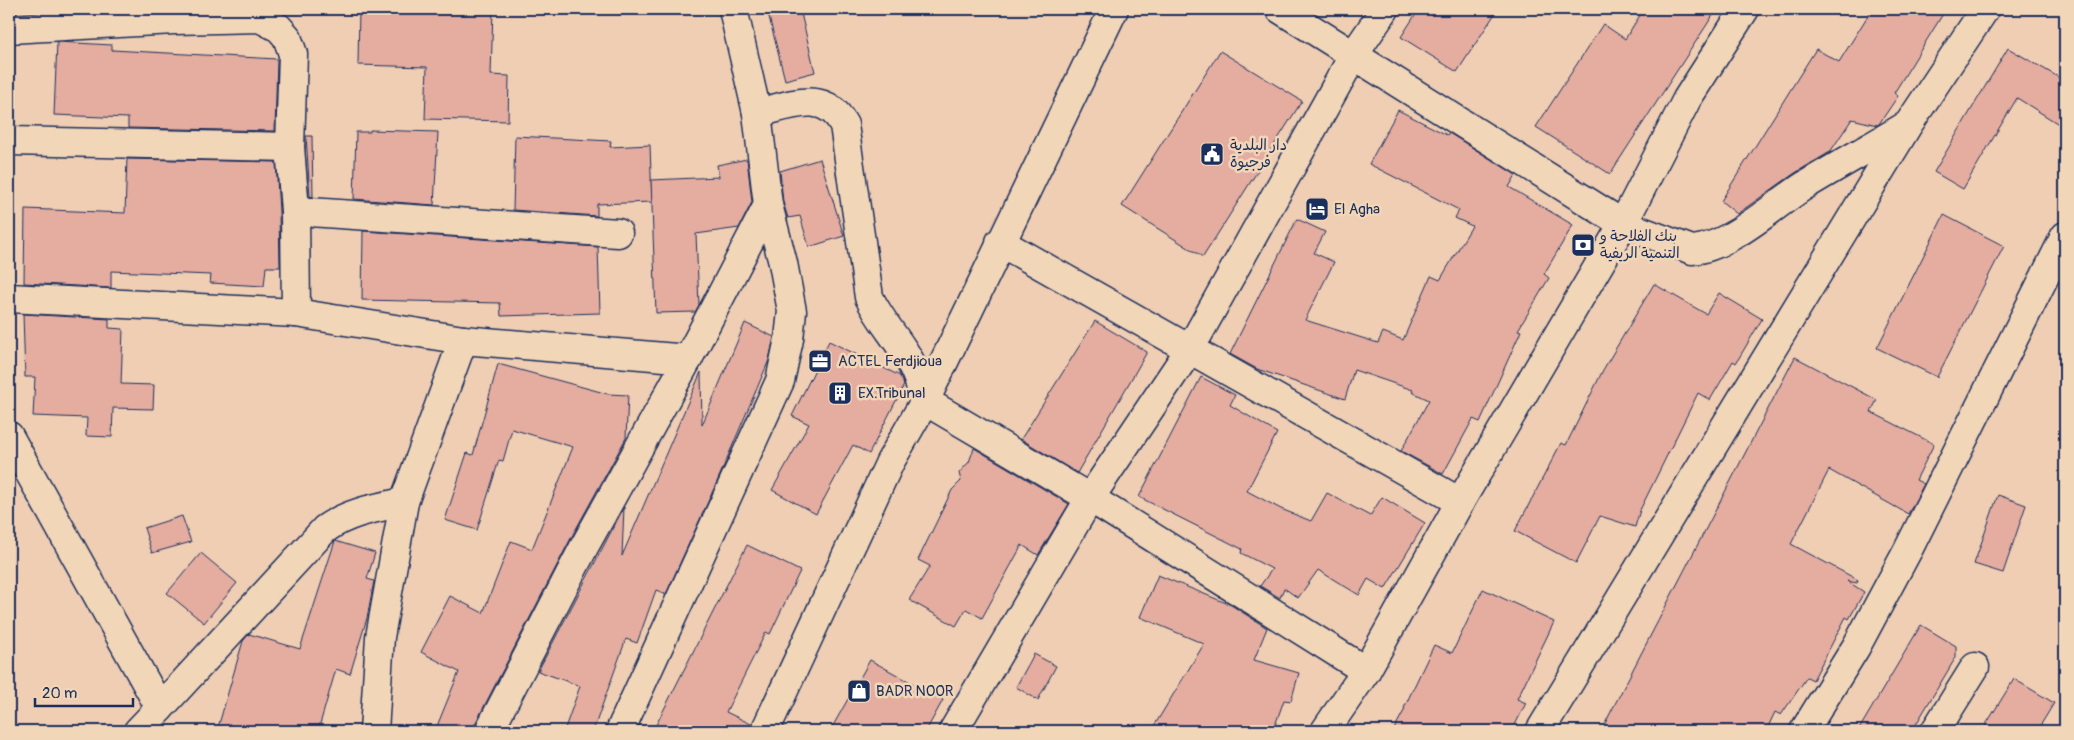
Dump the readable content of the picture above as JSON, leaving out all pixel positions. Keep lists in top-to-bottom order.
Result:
{
  "places": {
    "public building": ["دار البلدية فرجيوة"],
    "hotel": ["El Agha"],
    "bank": ["بنك الفلاحة و التنمية الريفية"],
    "office": ["ACTEL Ferdjioua"],
    "building": ["EX.Tribunal"],
    "shop": ["BADR NOOR"]
  },
  "scale_bar": "20 m"
}
